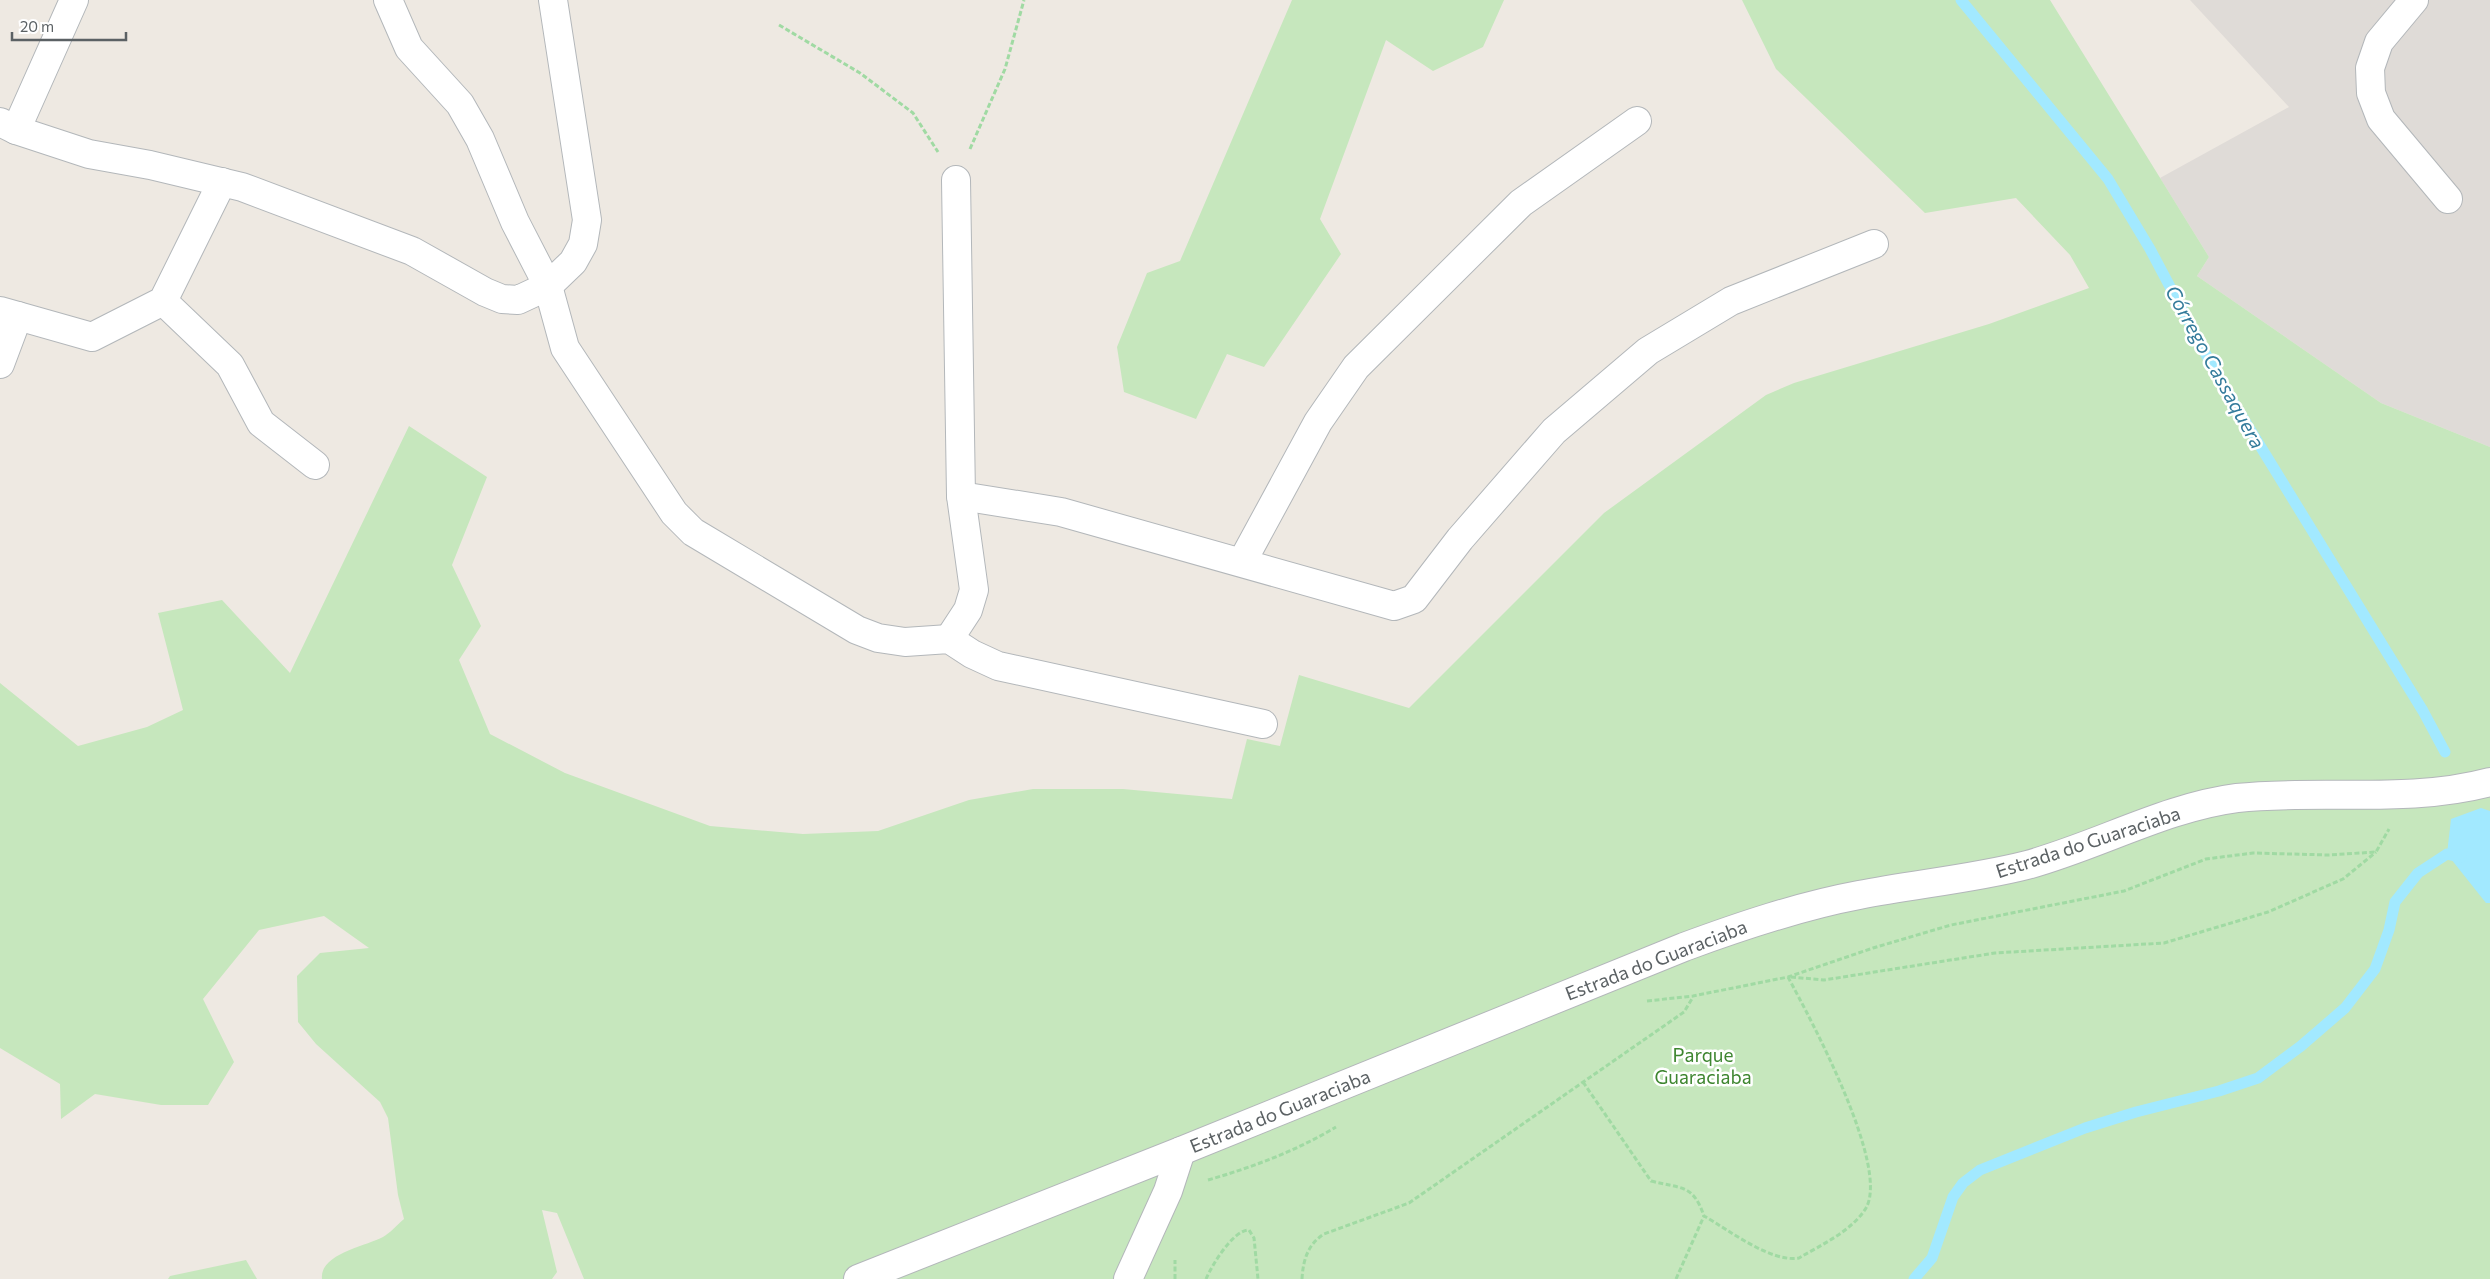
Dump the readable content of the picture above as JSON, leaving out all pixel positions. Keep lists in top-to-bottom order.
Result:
{
  "streets": {
    "street": ["Estrada do Guaraciaba"]
  },
  "water": ["Córrego Cassaquera"],
  "parks": ["Parque Guaraciaba"],
  "scale_bar": "20 m"
}
